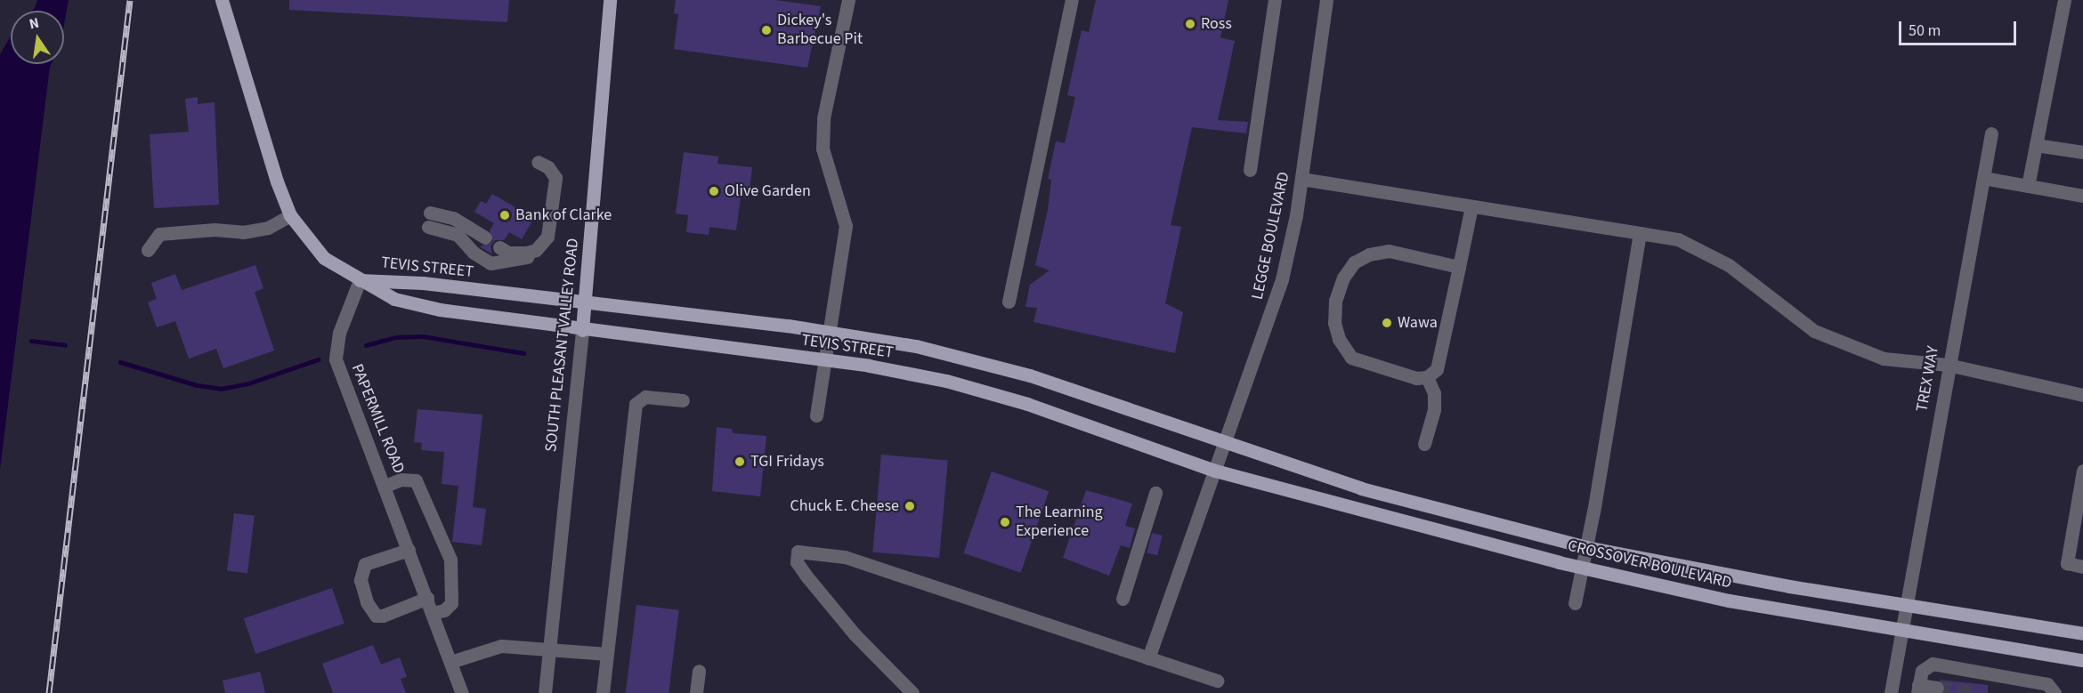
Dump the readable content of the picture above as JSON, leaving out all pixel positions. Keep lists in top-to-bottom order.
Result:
{
  "streets": {
    "main road": ["TEVIS STREET", "SOUTH PLEASANT VALLEY ROAD", "CROSSOVER BOULEVARD"],
    "street": ["LEGGE BOULEVARD", "TREX WAY", "PAPERMILL ROAD"]
  },
  "crossings": [
    ["LEGGE BOULEVARD", "TEVIS STREET"],
    ["LEGGE BOULEVARD", "CROSSOVER BOULEVARD"],
    ["TEVIS STREET", "SOUTH PLEASANT VALLEY ROAD"],
    ["TEVIS STREET", "PAPERMILL ROAD"],
    ["TEVIS STREET", "CROSSOVER BOULEVARD"],
    ["TREX WAY", "CROSSOVER BOULEVARD"]
  ],
  "places": [
    "Ross",
    "Dickey's Barbecue Pit",
    "Olive Garden",
    "Bank of Clarke",
    "Wawa",
    "TGI Fridays",
    "Chuck E. Cheese",
    "The Learning Experience"
  ],
  "scale_bar": "50 m",
  "north": "top"
}
